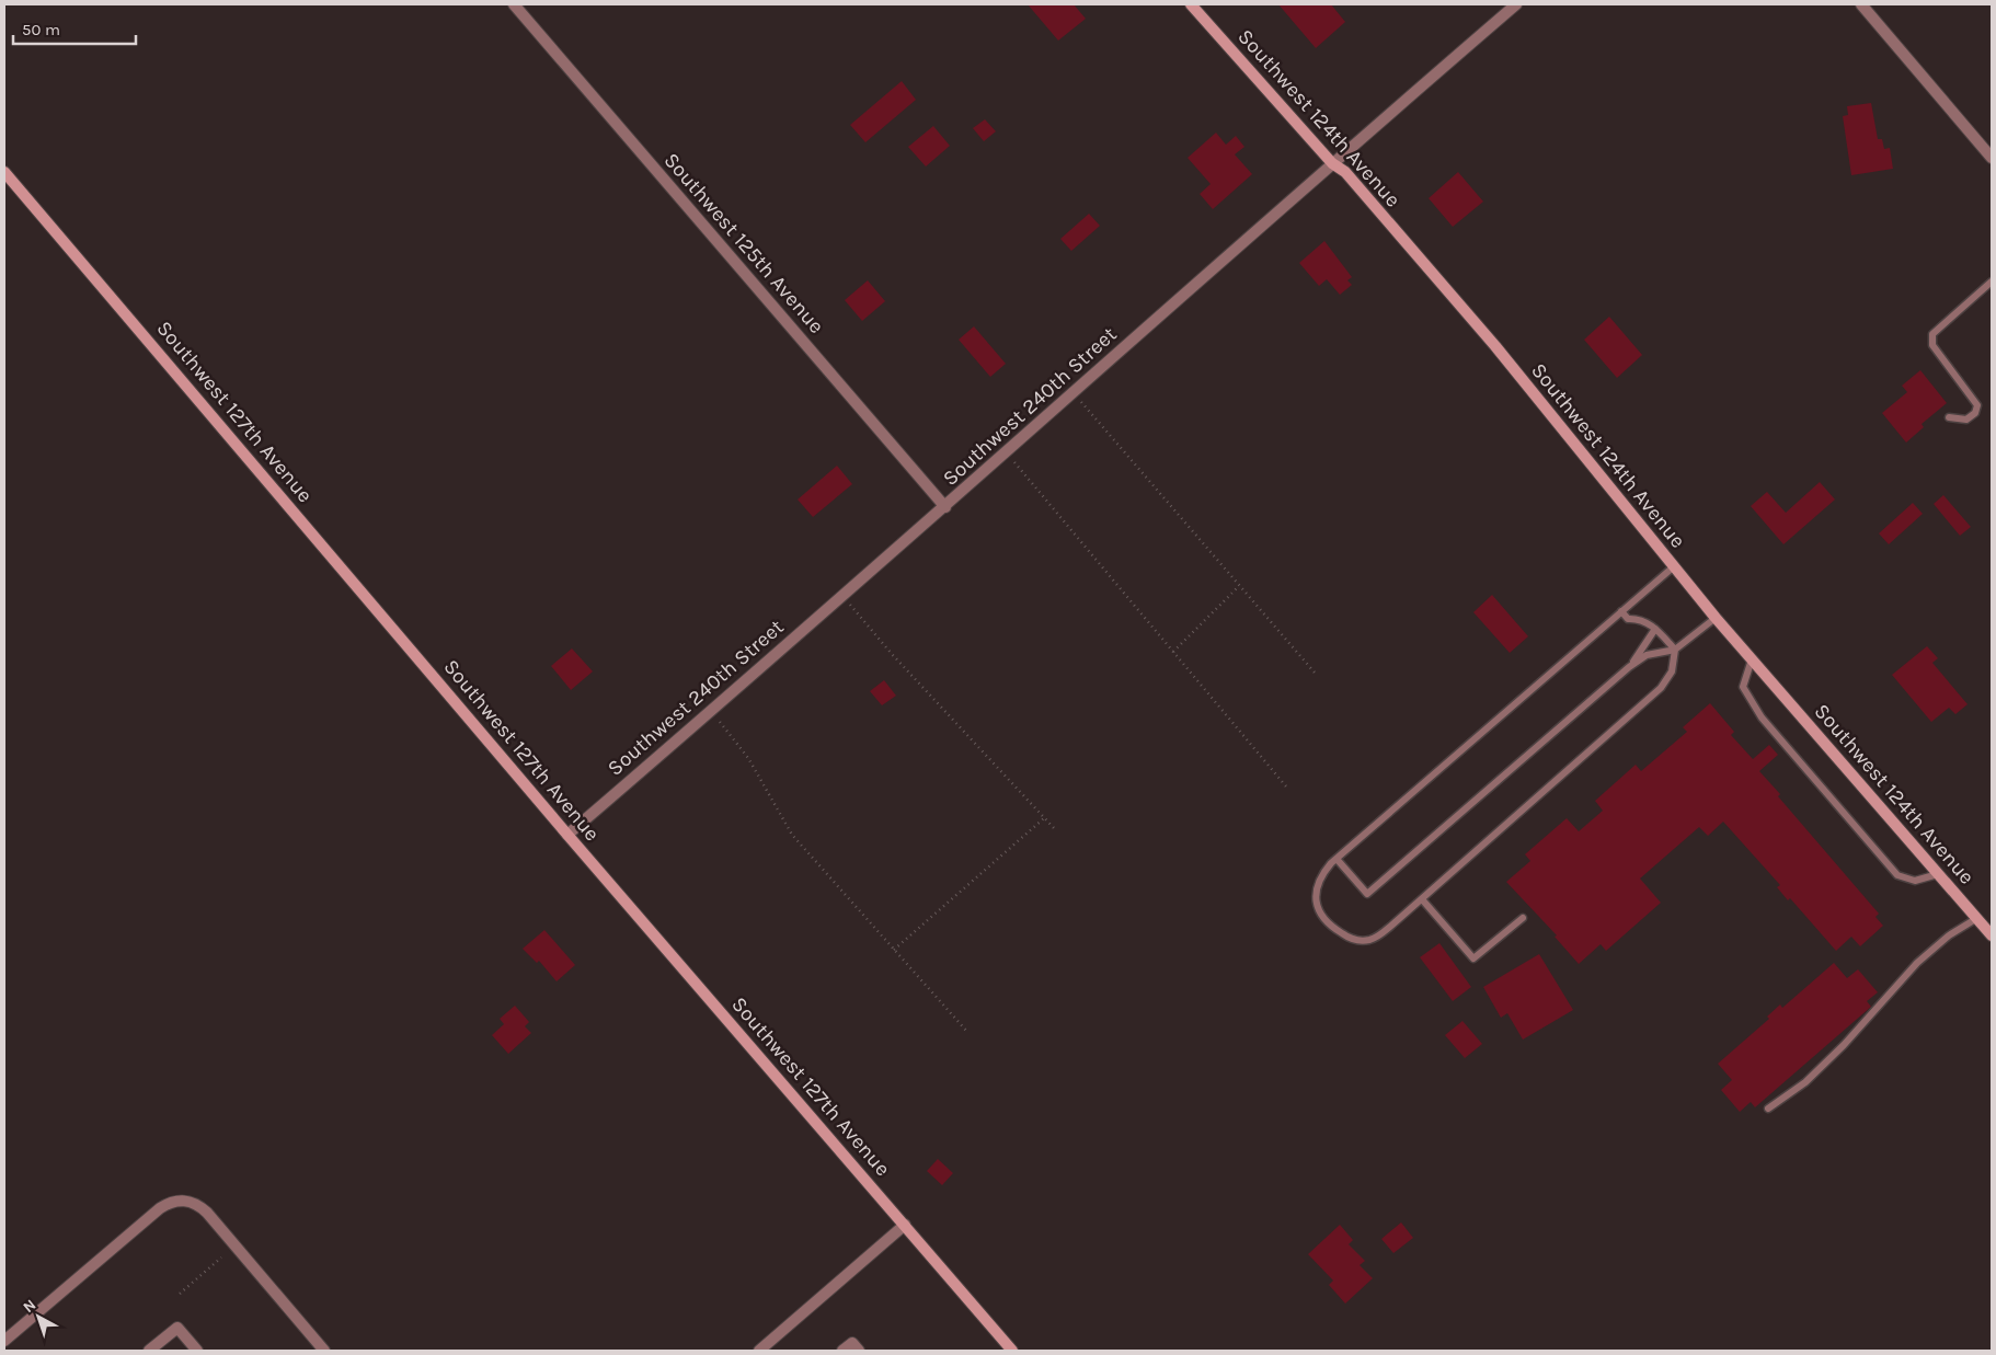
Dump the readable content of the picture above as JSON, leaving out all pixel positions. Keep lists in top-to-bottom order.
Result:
{
  "streets": {
    "street": [
      "Southwest 124th Avenue",
      "Southwest 125th Avenue",
      "Southwest 240th Street",
      "Southwest 127th Avenue"
    ]
  },
  "crossings": [
    ["Southwest 124th Avenue", "Southwest 240th Street"],
    ["Southwest 125th Avenue", "Southwest 240th Street"],
    ["Southwest 240th Street", "Southwest 127th Avenue"]
  ],
  "scale_bar": "50 m",
  "north": "top left"
}
